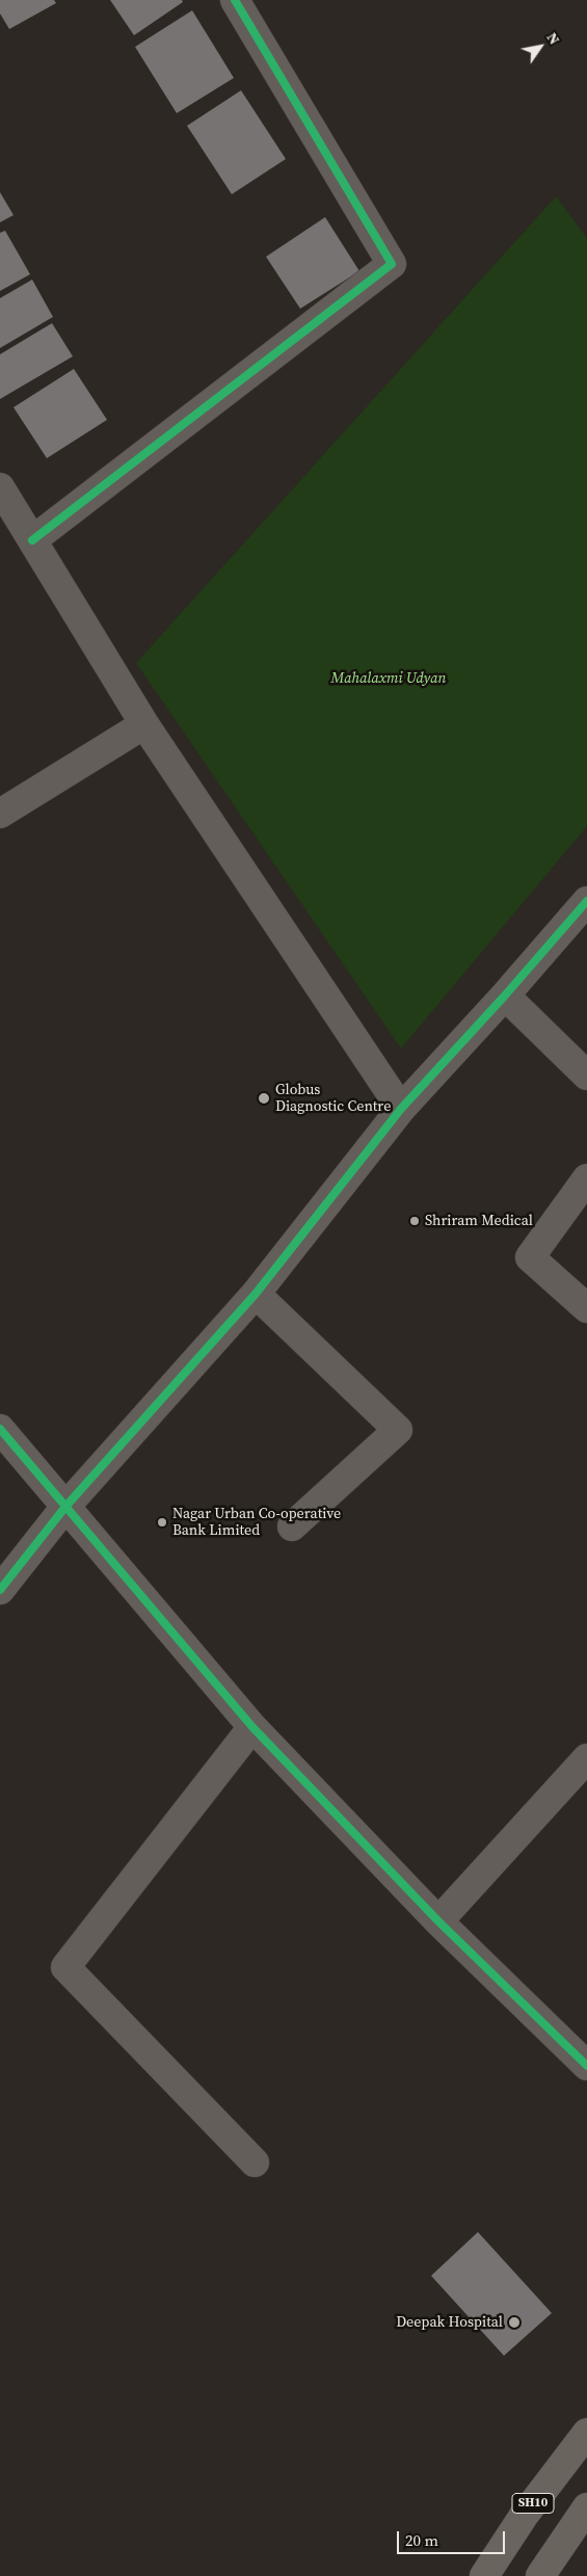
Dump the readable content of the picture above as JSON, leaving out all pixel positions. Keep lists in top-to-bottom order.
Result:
{
  "streets": {
    "main road": ["SH10"]
  },
  "parks": ["Mahalaxmi Udyan"],
  "places": [
    "Globus Diagnostic Centre",
    "Shriram Medical",
    "Nagar Urban Co-operative Bank Limited",
    "Deepak Hospital"
  ],
  "scale_bar": "20 m",
  "north": "top right"
}
